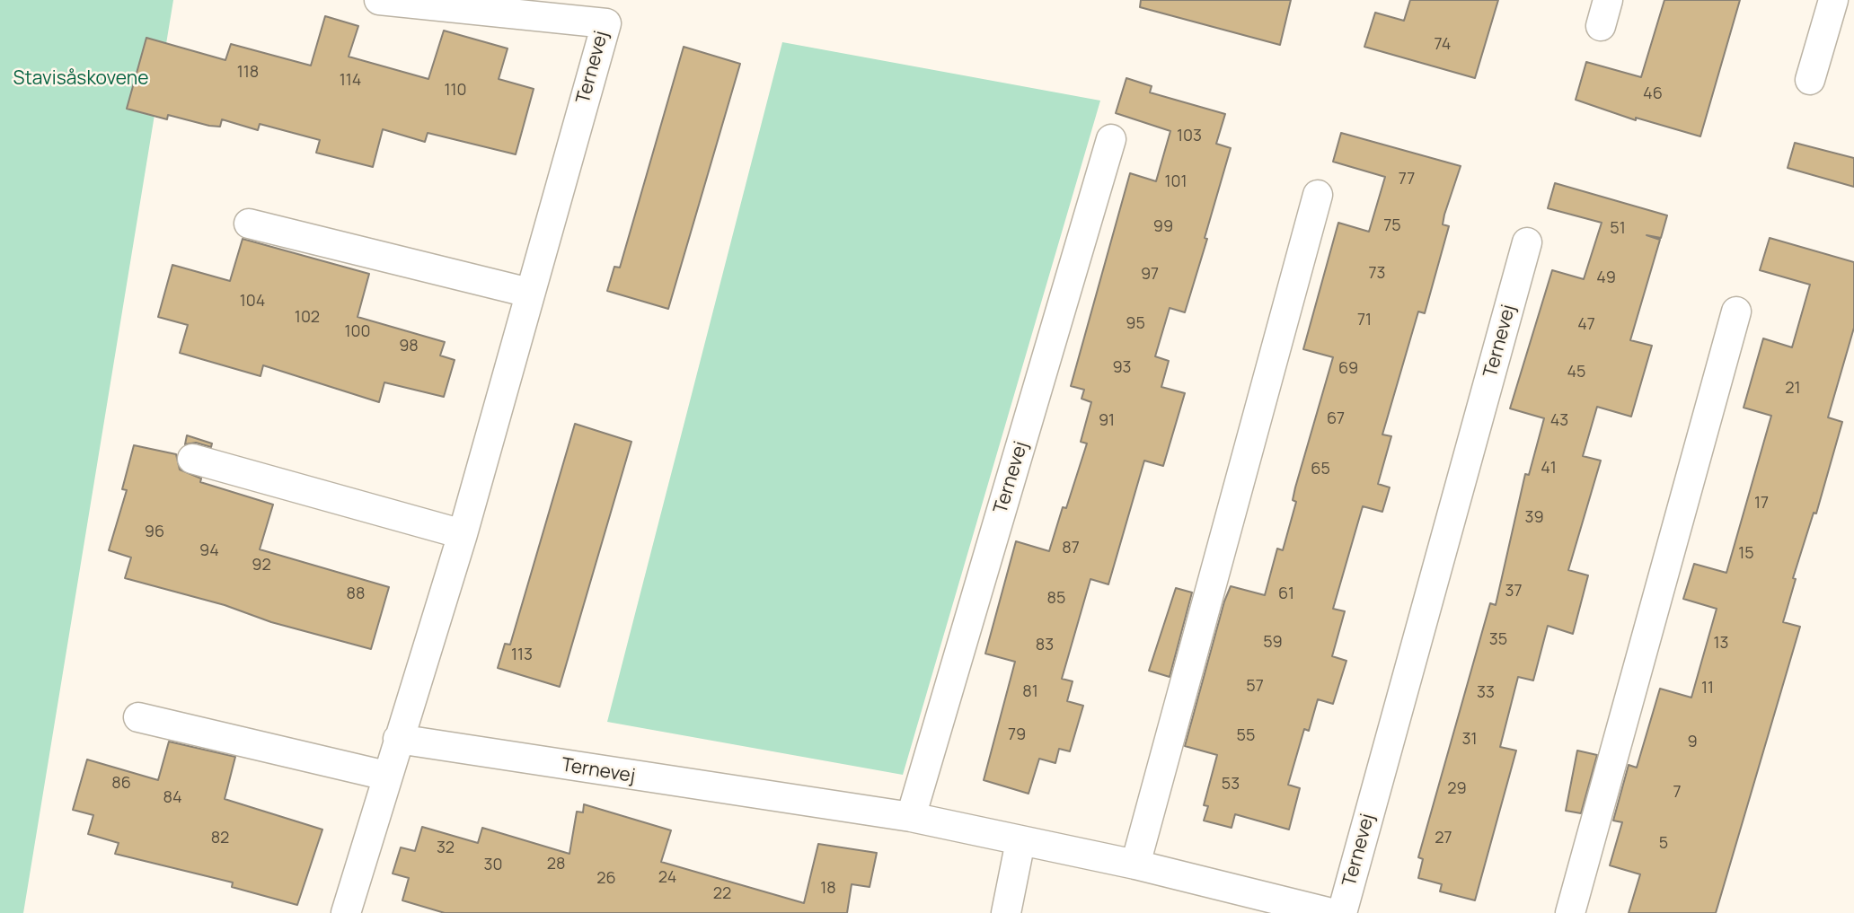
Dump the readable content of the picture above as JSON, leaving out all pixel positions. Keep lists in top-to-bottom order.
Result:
{
  "streets": {
    "street": ["Ternevej"]
  },
  "parks": ["Stavisåskovene"],
  "house_numbers": [
    "74",
    "118",
    "114",
    "110",
    "46",
    "103",
    "77",
    "101",
    "75",
    "99",
    "51",
    "73",
    "97",
    "49",
    "104",
    "102",
    "71",
    "95",
    "47",
    "100",
    "98",
    "93",
    "69",
    "45",
    "21",
    "67",
    "91",
    "43",
    "41",
    "65",
    "17",
    "39",
    "96",
    "87",
    "94",
    "15",
    "92",
    "37",
    "88",
    "61",
    "85",
    "35",
    "59",
    "13",
    "83",
    "113",
    "57",
    "11",
    "81",
    "33",
    "79",
    "55",
    "31",
    "9",
    "86",
    "53",
    "29",
    "7",
    "84",
    "82",
    "27",
    "5",
    "32",
    "28",
    "30",
    "24",
    "26",
    "18",
    "22"
  ]
}
